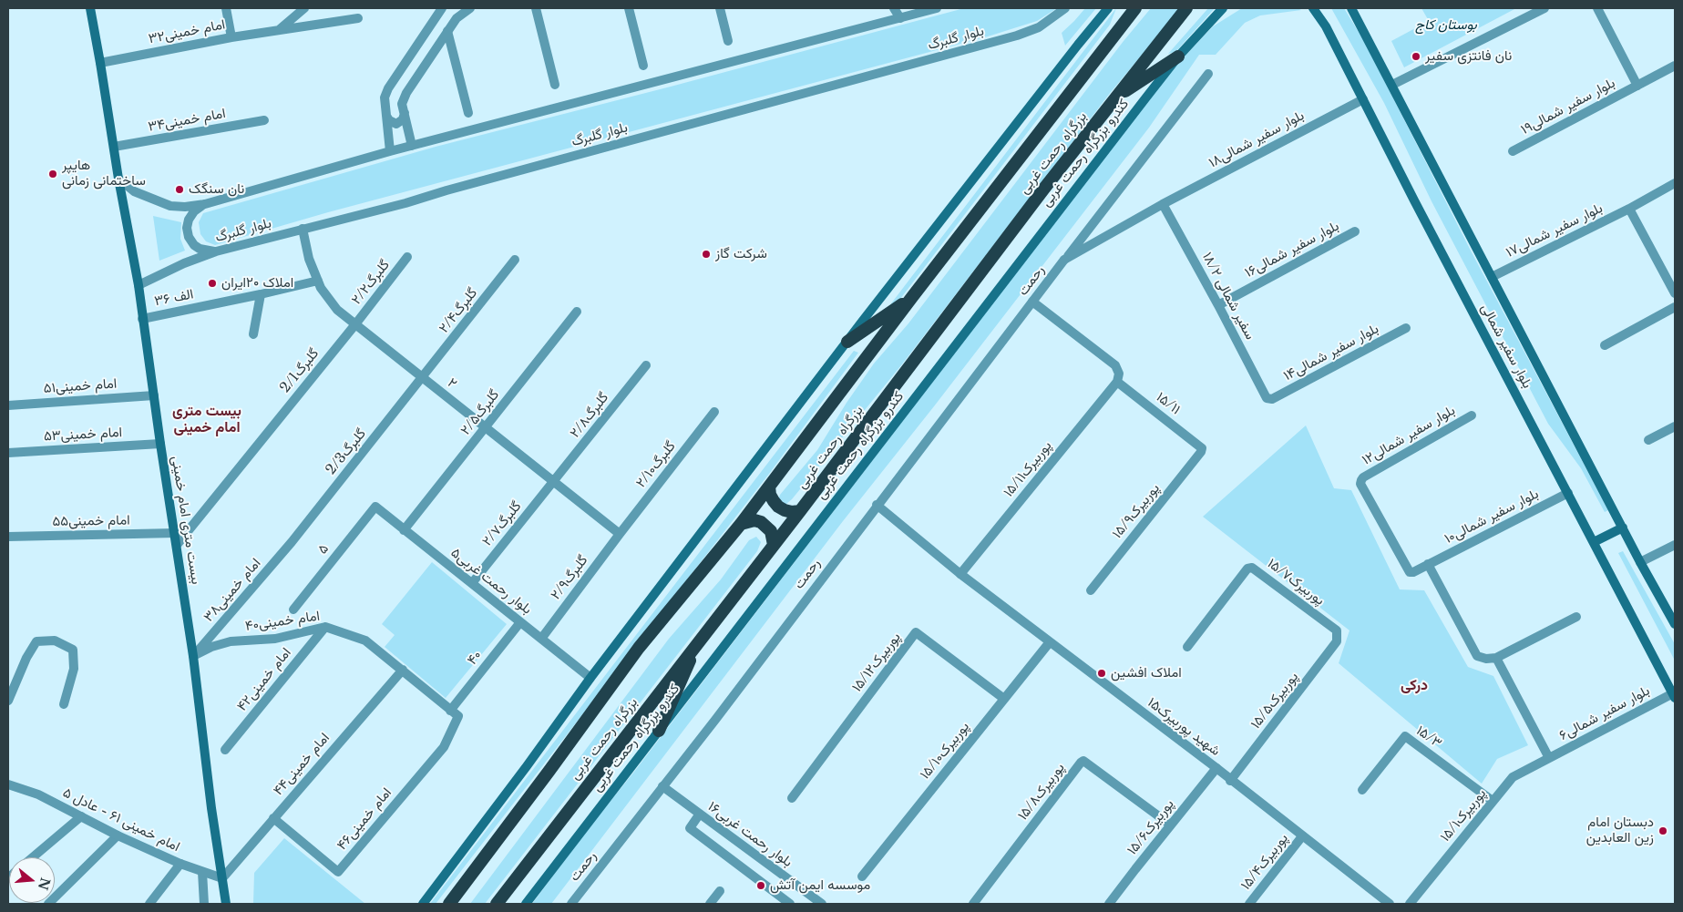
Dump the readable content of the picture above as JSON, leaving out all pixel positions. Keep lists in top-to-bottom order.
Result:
{
  "streets": {
    "highway": ["بزرگراه رحمت غربی"],
    "main road": ["کندرو بزرگراه رحمت غربی", "بلوار سفیر شمالی", "بیست متری امام خمینی"],
    "street": [
      "امام خمینی۳۲",
      "بلوار گلبرگ",
      "بلوار سفیر شمالی۱۹",
      "امام خمینی۳۴",
      "بلوار سفیر شمالی۱۸",
      "بلوار سفیر شمالی۱۷",
      "بلوار سفیر شمالی۱۶",
      "رحمت",
      "گلبرگ۲/۲",
      "سفیر شمالی ۱۸/۲",
      "۳۶ الف",
      "گلبرگ۲/۴",
      "بلوار سفیر شمالی۱۴",
      "2/1گلبرگ",
      "۲",
      "امام خمینی۵۱",
      "۱۵/۱۱",
      "گلبرگ۲/۵",
      "گلبرگ۲/۸",
      "امام خمینی۵۳",
      "بلوار سفیر شمالی۱۲",
      "2/3گلبرگ",
      "گلبرگ۲/۱۰",
      "پوربیرک۱۵/۱۱",
      "پوربیرک۱۵/۹",
      "بلوار سفیر شمالی۱۰",
      "امام خمینی۵۵",
      "گلبرگ۲/۷",
      "۵",
      "گلبرگ۲/۹",
      "بلوار رحمت غربی۵",
      "پوربیرک۱۵/۷",
      "امام خمینی۳۸",
      "امام خمینی۴۰",
      "۴۰",
      "پوربیرک۱۵/۱۲",
      "امام خمینی۴۲",
      "پوربیرک۱۵/۵",
      "بلوار سفیر شمالی۶",
      "شهید پوربیرک۱۵",
      "۱۵/۳",
      "پوربیرک۱۵/۱۰",
      "۴۴امام خمینی",
      "پوربیرک۱۵/۸",
      "پوربیرک۱۵/۱",
      "امام خمینی۴۶",
      "امام خمینی ۶۱ - عادل ۵",
      "پوربیرک۱۵/۶",
      "بلوار رحمت غربی۱۶",
      "پوربیرک۱۵/۴"
    ]
  },
  "crossings": [
    ["امام خمینی۳۲", "بیست متری امام خمینی"],
    ["بلوار گلبرگ", "۲"],
    ["بلوار گلبرگ", "بیست متری امام خمینی"],
    ["امام خمینی۳۴", "بیست متری امام خمینی"],
    ["بلوار سفیر شمالی۱۸", "رحمت"],
    ["بلوار سفیر شمالی۱۸", "سفیر شمالی ۱۸/۲"],
    ["بلوار سفیر شمالی۱۸", "بلوار سفیر شمالی"],
    ["بلوار سفیر شمالی۱۷", "بلوار سفیر شمالی"],
    ["بلوار سفیر شمالی۱۶", "سفیر شمالی ۱۸/۲"],
    ["رحمت", "شهید پوربیرک۱۵"],
    ["رحمت", "بلوار رحمت غربی۱۶"],
    ["گلبرگ۲/۲", "2/1گلبرگ"],
    ["گلبرگ۲/۲", "۲"],
    ["سفیر شمالی ۱۸/۲", "بلوار سفیر شمالی۱۴"],
    ["۳۶ الف", "۲"],
    ["۳۶ الف", "بیست متری امام خمینی"],
    ["گلبرگ۲/۴", "۲"],
    ["گلبرگ۲/۴", "2/3گلبرگ"],
    ["بلوار سفیر شمالی", "بلوار سفیر شمالی۱۰"],
    ["بلوار سفیر شمالی", "بلوار سفیر شمالی۶"],
    ["2/1گلبرگ", "۲"],
    ["2/1گلبرگ", "بیست متری امام خمینی"],
    ["۲", "گلبرگ۲/۵"],
    ["۲", "گلبرگ۲/۸"],
    ["۲", "2/3گلبرگ"],
    ["۲", "گلبرگ۲/۱۰"],
    ["۲", "گلبرگ۲/۷"],
    ["۲", "گلبرگ۲/۹"],
    ["امام خمینی۵۱", "بیست متری امام خمینی"],
    ["۱۵/۱۱", "پوربیرک۱۵/۱۱"],
    ["۱۵/۱۱", "پوربیرک۱۵/۹"],
    ["گلبرگ۲/۵", "بلوار رحمت غربی۵"],
    ["گلبرگ۲/۸", "گلبرگ۲/۷"],
    ["امام خمینی۵۳", "بیست متری امام خمینی"],
    ["بلوار سفیر شمالی۱۲", "بلوار سفیر شمالی۱۰"],
    ["2/3گلبرگ", "امام خمینی۳۸"],
    ["گلبرگ۲/۱۰", "گلبرگ۲/۹"],
    ["پوربیرک۱۵/۱۱", "شهید پوربیرک۱۵"],
    ["بیست متری امام خمینی", "امام خمینی۵۵"],
    ["بیست متری امام خمینی", "امام خمینی۳۸"],
    ["بیست متری امام خمینی", "امام خمینی۴۰"],
    ["بیست متری امام خمینی", "۴۴امام خمینی"],
    ["بیست متری امام خمینی", "امام خمینی ۶۱ - عادل ۵"],
    ["گلبرگ۲/۷", "بلوار رحمت غربی۵"],
    ["۵", "بلوار رحمت غربی۵"],
    ["گلبرگ۲/۹", "بلوار رحمت غربی۵"],
    ["بلوار رحمت غربی۵", "۴۰"],
    ["پوربیرک۱۵/۷", "پوربیرک۱۵/۵"],
    ["امام خمینی۳۸", "امام خمینی۴۰"],
    ["امام خمینی۴۰", "۴۰"],
    ["امام خمینی۴۰", "امام خمینی۴۲"],
    ["امام خمینی۴۰", "۴۴امام خمینی"],
    ["امام خمینی۴۰", "امام خمینی۴۶"],
    ["پوربیرک۱۵/۱۲", "پوربیرک۱۵/۱۰"],
    ["پوربیرک۱۵/۵", "شهید پوربیرک۱۵"],
    ["بلوار سفیر شمالی۶", "پوربیرک۱۵/۱"],
    ["شهید پوربیرک۱۵", "پوربیرک۱۵/۱۰"],
    ["شهید پوربیرک۱۵", "پوربیرک۱۵/۶"],
    ["شهید پوربیرک۱۵", "پوربیرک۱۵/۴"],
    ["۱۵/۳", "پوربیرک۱۵/۱"],
    ["۴۴امام خمینی", "امام خمینی۴۶"],
    ["۴۴امام خمینی", "امام خمینی ۶۱ - عادل ۵"],
    ["پوربیرک۱۵/۸", "پوربیرک۱۵/۶"]
  ],
  "districts": ["بیست متری امام خمینی", "درکی"],
  "parks": ["بوستان کاج"],
  "places": [
    "نان فانتزی سفیر",
    "هایپر ساختمانی زمانی",
    "نان سنگک",
    "شرکت گاز",
    "املاک ۲۰ایران",
    "املاک افشین",
    "دبستان امام زین العابدین",
    "موسسه ایمن آتش"
  ],
  "north": "right"
}
